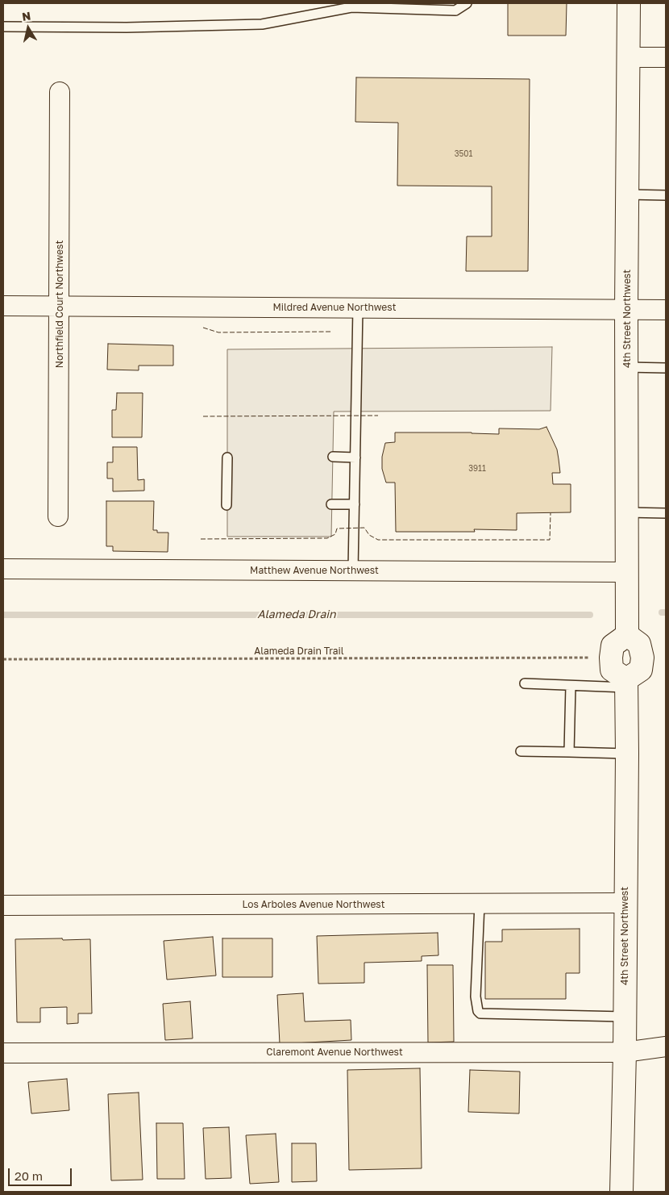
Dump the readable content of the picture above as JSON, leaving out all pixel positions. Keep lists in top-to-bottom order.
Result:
{
  "streets": {
    "main road": ["4th Street Northwest"],
    "street": [
      "Northfield Court Northwest",
      "Mildred Avenue Northwest",
      "Matthew Avenue Northwest",
      "Los Arboles Avenue Northwest",
      "Claremont Avenue Northwest"
    ],
    "path": ["Alameda Drain Trail"]
  },
  "crossings": [
    ["Northfield Court Northwest", "Mildred Avenue Northwest"],
    ["Mildred Avenue Northwest", "4th Street Northwest"],
    ["4th Street Northwest", "Matthew Avenue Northwest"],
    ["4th Street Northwest", "Los Arboles Avenue Northwest"],
    ["4th Street Northwest", "Claremont Avenue Northwest"]
  ],
  "water": ["Alameda Drain"],
  "house_numbers": ["3501", "3911"],
  "scale_bar": "20 m",
  "north": "top"
}
